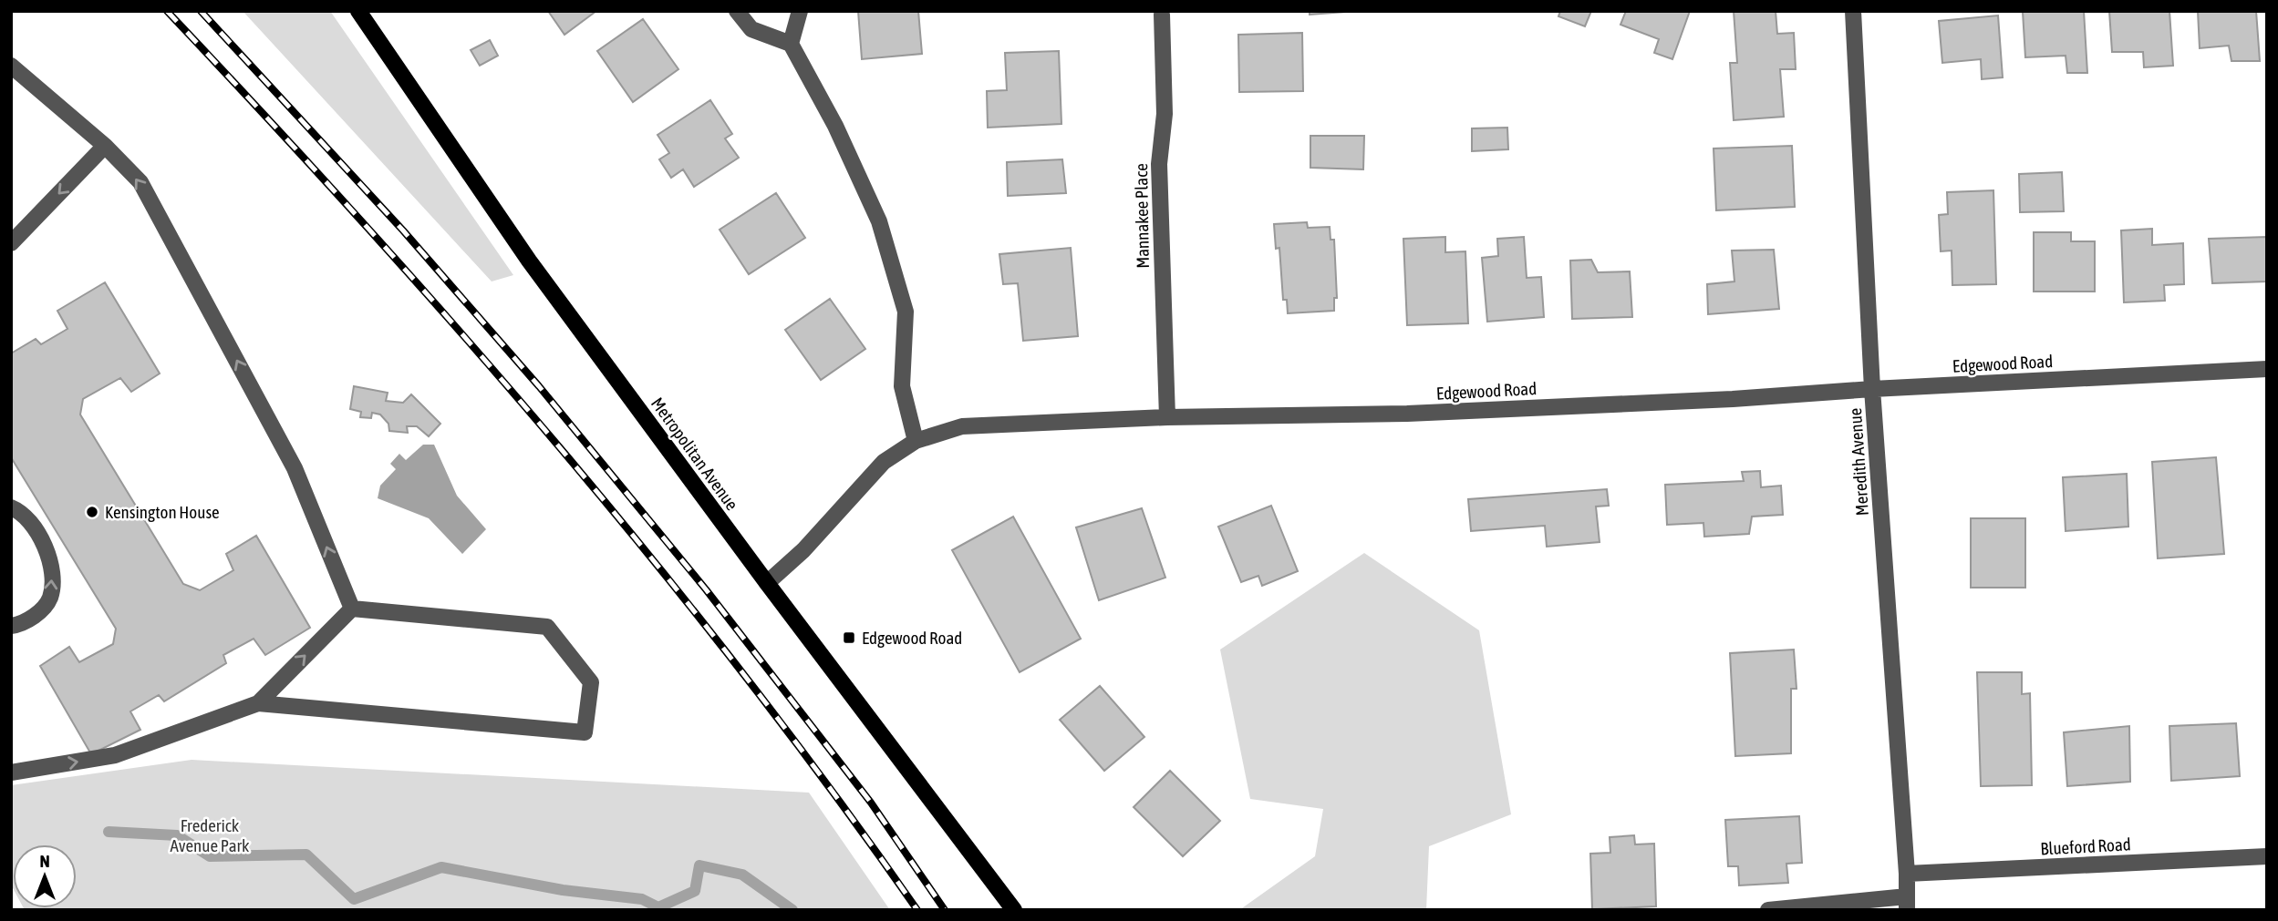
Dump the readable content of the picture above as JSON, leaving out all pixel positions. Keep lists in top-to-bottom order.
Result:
{
  "streets": {
    "main road": ["Metropolitan Avenue"],
    "street": [
      "Mannakee Place",
      "Edgewood Road",
      "Meredith Avenue",
      "Blueford Road"
    ]
  },
  "crossings": [
    ["Mannakee Place", "Edgewood Road"],
    ["Edgewood Road", "Metropolitan Avenue"],
    ["Edgewood Road", "Meredith Avenue"],
    ["Meredith Avenue", "Blueford Road"]
  ],
  "parks": ["Frederick Avenue Park"],
  "places": {
    "other": ["Kensington House"],
    "transit": ["Edgewood Road"]
  },
  "north": "top"
}
